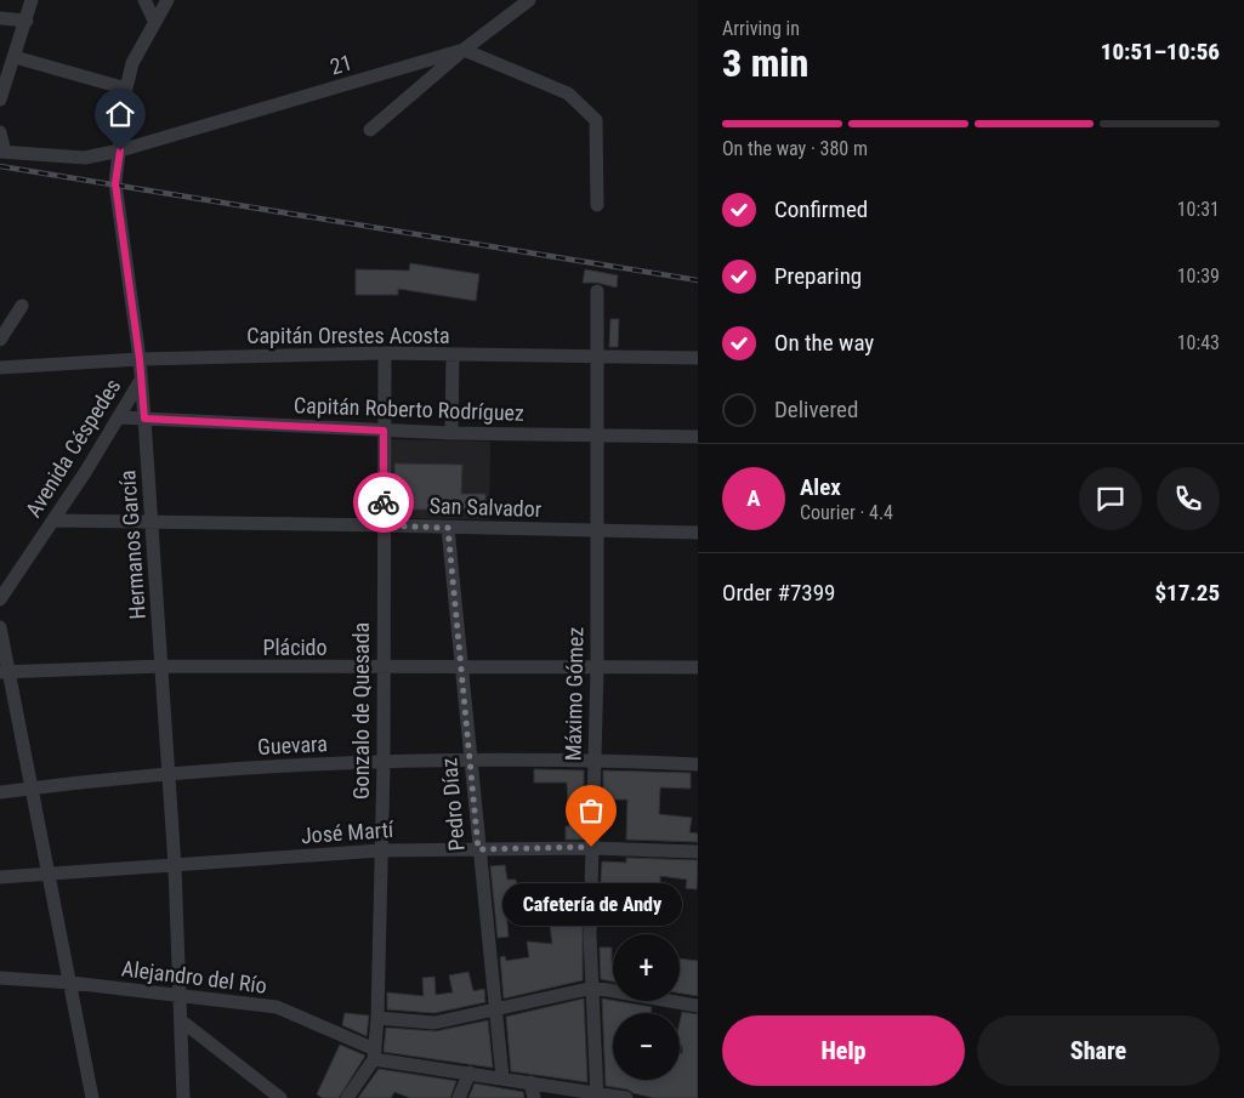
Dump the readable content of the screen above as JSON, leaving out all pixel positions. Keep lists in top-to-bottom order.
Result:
{
  "streets": {
    "street": [
      "21",
      "Capitán Orestes Acosta",
      "Capitán Roberto Rodríguez",
      "Avenida Céspedes",
      "San Salvador",
      "Hermanos García",
      "Plácido",
      "Máximo Gómez",
      "Gonzalo de Quesada",
      "Guevara",
      "Pedro Díaz",
      "José Martí",
      "Alejandro del Río"
    ]
  },
  "crossings": [
    ["21", "Hermanos García"],
    ["Capitán Orestes Acosta", "Hermanos García"],
    ["Capitán Orestes Acosta", "Máximo Gómez"],
    ["Capitán Orestes Acosta", "Gonzalo de Quesada"],
    ["Capitán Roberto Rodríguez", "Avenida Céspedes"],
    ["Capitán Roberto Rodríguez", "Hermanos García"],
    ["Capitán Roberto Rodríguez", "Máximo Gómez"],
    ["Capitán Roberto Rodríguez", "Gonzalo de Quesada"],
    ["Avenida Céspedes", "San Salvador"],
    ["Avenida Céspedes", "Hermanos García"],
    ["San Salvador", "Hermanos García"],
    ["San Salvador", "Máximo Gómez"],
    ["San Salvador", "Gonzalo de Quesada"],
    ["San Salvador", "Pedro Díaz"],
    ["Hermanos García", "Plácido"],
    ["Hermanos García", "Guevara"],
    ["Hermanos García", "José Martí"],
    ["Hermanos García", "Alejandro del Río"],
    ["Plácido", "Máximo Gómez"],
    ["Plácido", "Gonzalo de Quesada"],
    ["Plácido", "Pedro Díaz"],
    ["Máximo Gómez", "Guevara"],
    ["Máximo Gómez", "José Martí"],
    ["Máximo Gómez", "Alejandro del Río"],
    ["Gonzalo de Quesada", "Guevara"],
    ["Gonzalo de Quesada", "José Martí"],
    ["Gonzalo de Quesada", "Alejandro del Río"],
    ["Guevara", "Pedro Díaz"],
    ["Pedro Díaz", "José Martí"],
    ["Pedro Díaz", "Alejandro del Río"]
  ],
  "places": ["Cafetería de Andy"],
  "page": {
    "heading": ["3 min", "Arriving in", "10:51–10:56"],
    "panel": [
      "Alex",
      "Courier · 4.4",
      "Order #7399",
      "$17.25"
    ],
    "bar": "On the way · 380 m",
    "list": [
      ["Confirmed", "10:31"],
      ["Preparing", "10:39"],
      ["On the way", "10:43"],
      "Delivered"
    ],
    "round": "A",
    "bubble": "Cafetería de Andy",
    "map_buttons": ["+", "−"],
    "buttons": ["Help", "Share"]
  }
}
